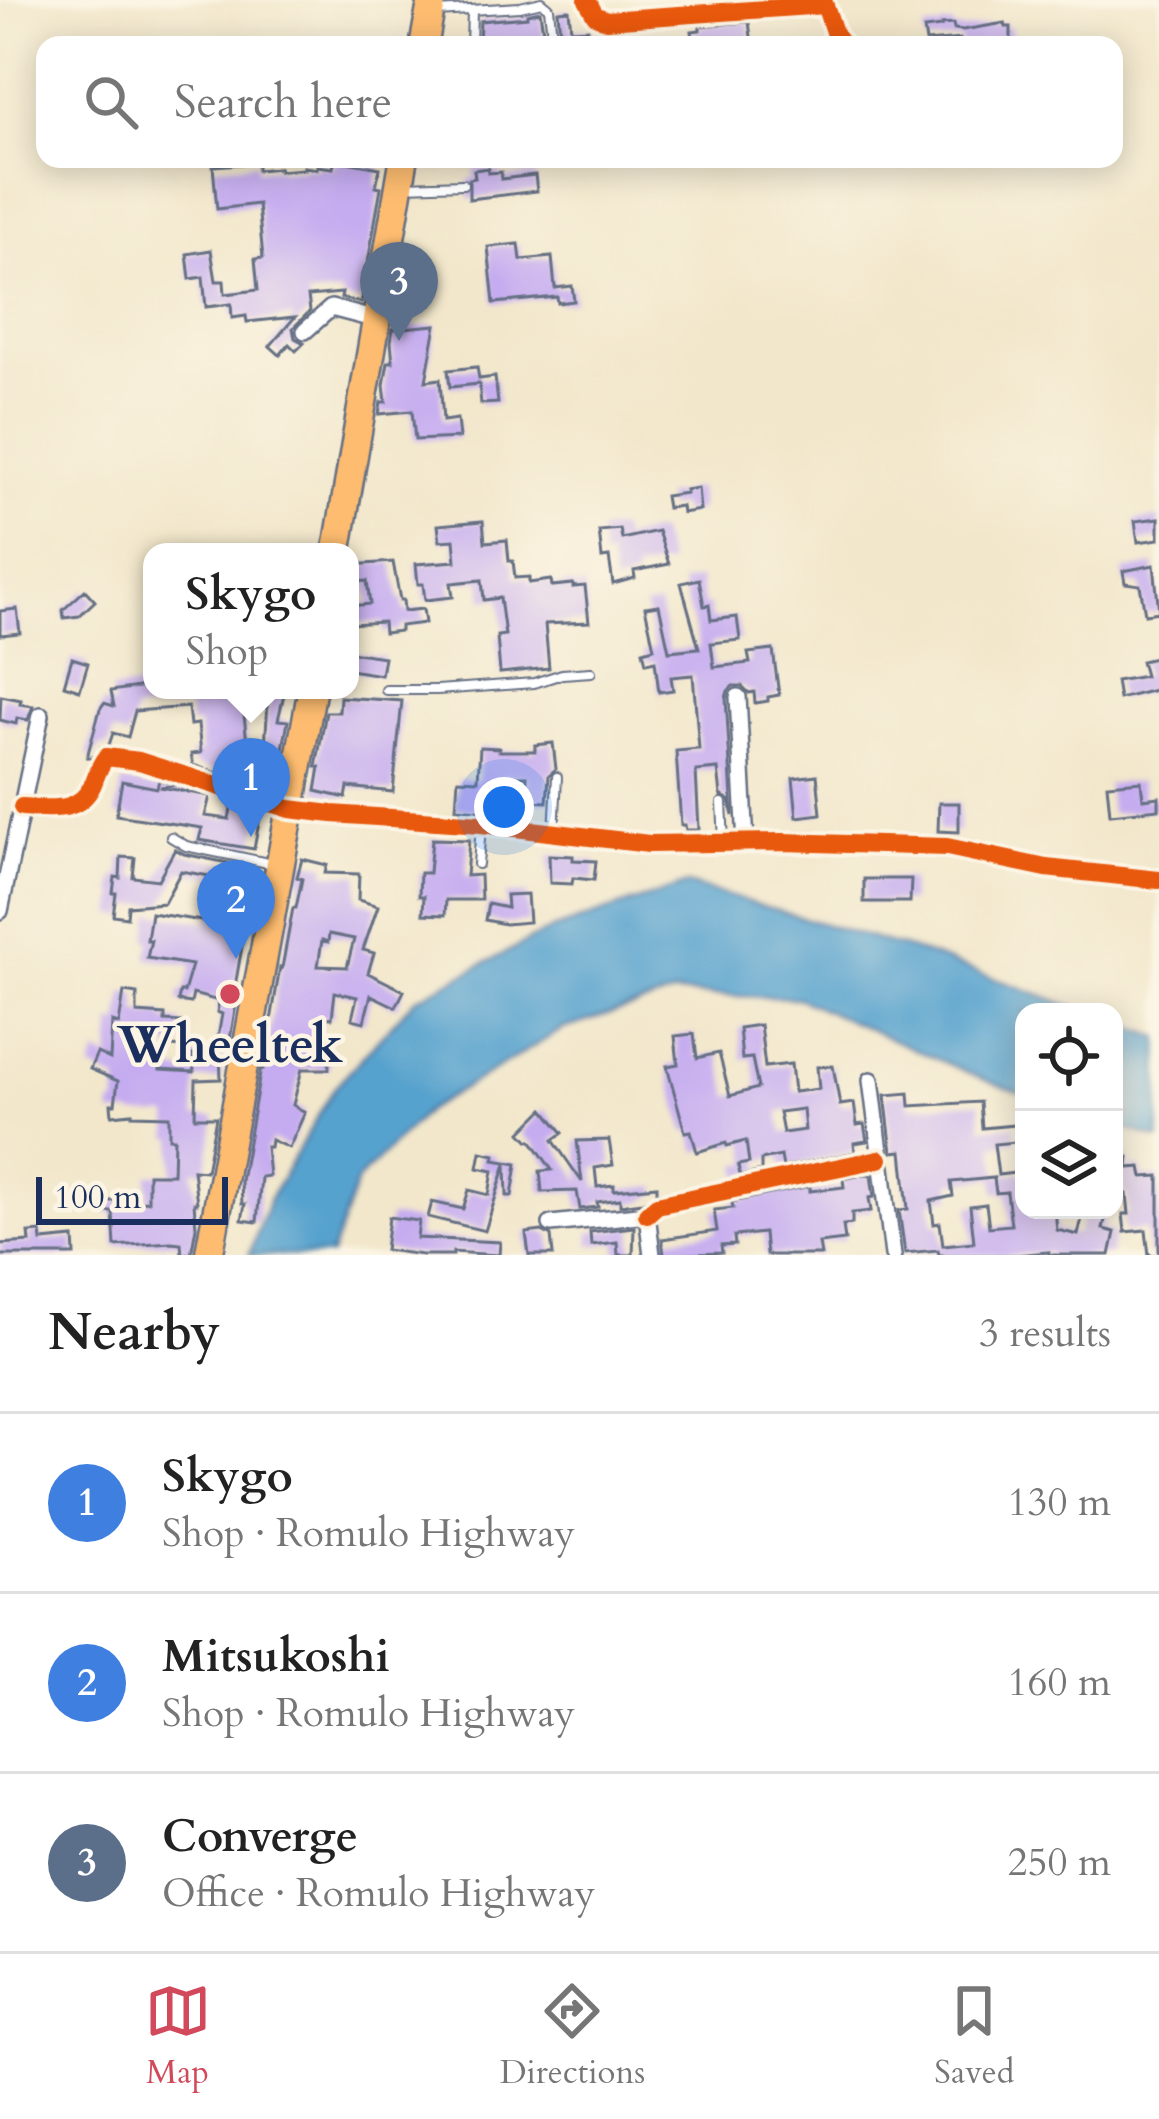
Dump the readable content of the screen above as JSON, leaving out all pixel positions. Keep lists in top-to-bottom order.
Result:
{
  "places": ["Wheeltek"],
  "scale_bar": "100 m",
  "page": {
    "search": "Search here",
    "pins": ["3", "1", "2"],
    "popup": ["Skygo", "Shop"],
    "scale": "100 m",
    "heading": ["Nearby", "3 results"],
    "list": [
      {
        "mark": "1",
        "name": "Skygo",
        "note": "Shop · Romulo Highway",
        "value": "130 m"
      },
      {
        "mark": "2",
        "name": "Mitsukoshi",
        "note": "Shop · Romulo Highway",
        "value": "160 m"
      },
      {
        "mark": "3",
        "name": "Converge",
        "note": "Office · Romulo Highway",
        "value": "250 m"
      }
    ],
    "nav": ["Map", "Directions", "Saved"]
  }
}
